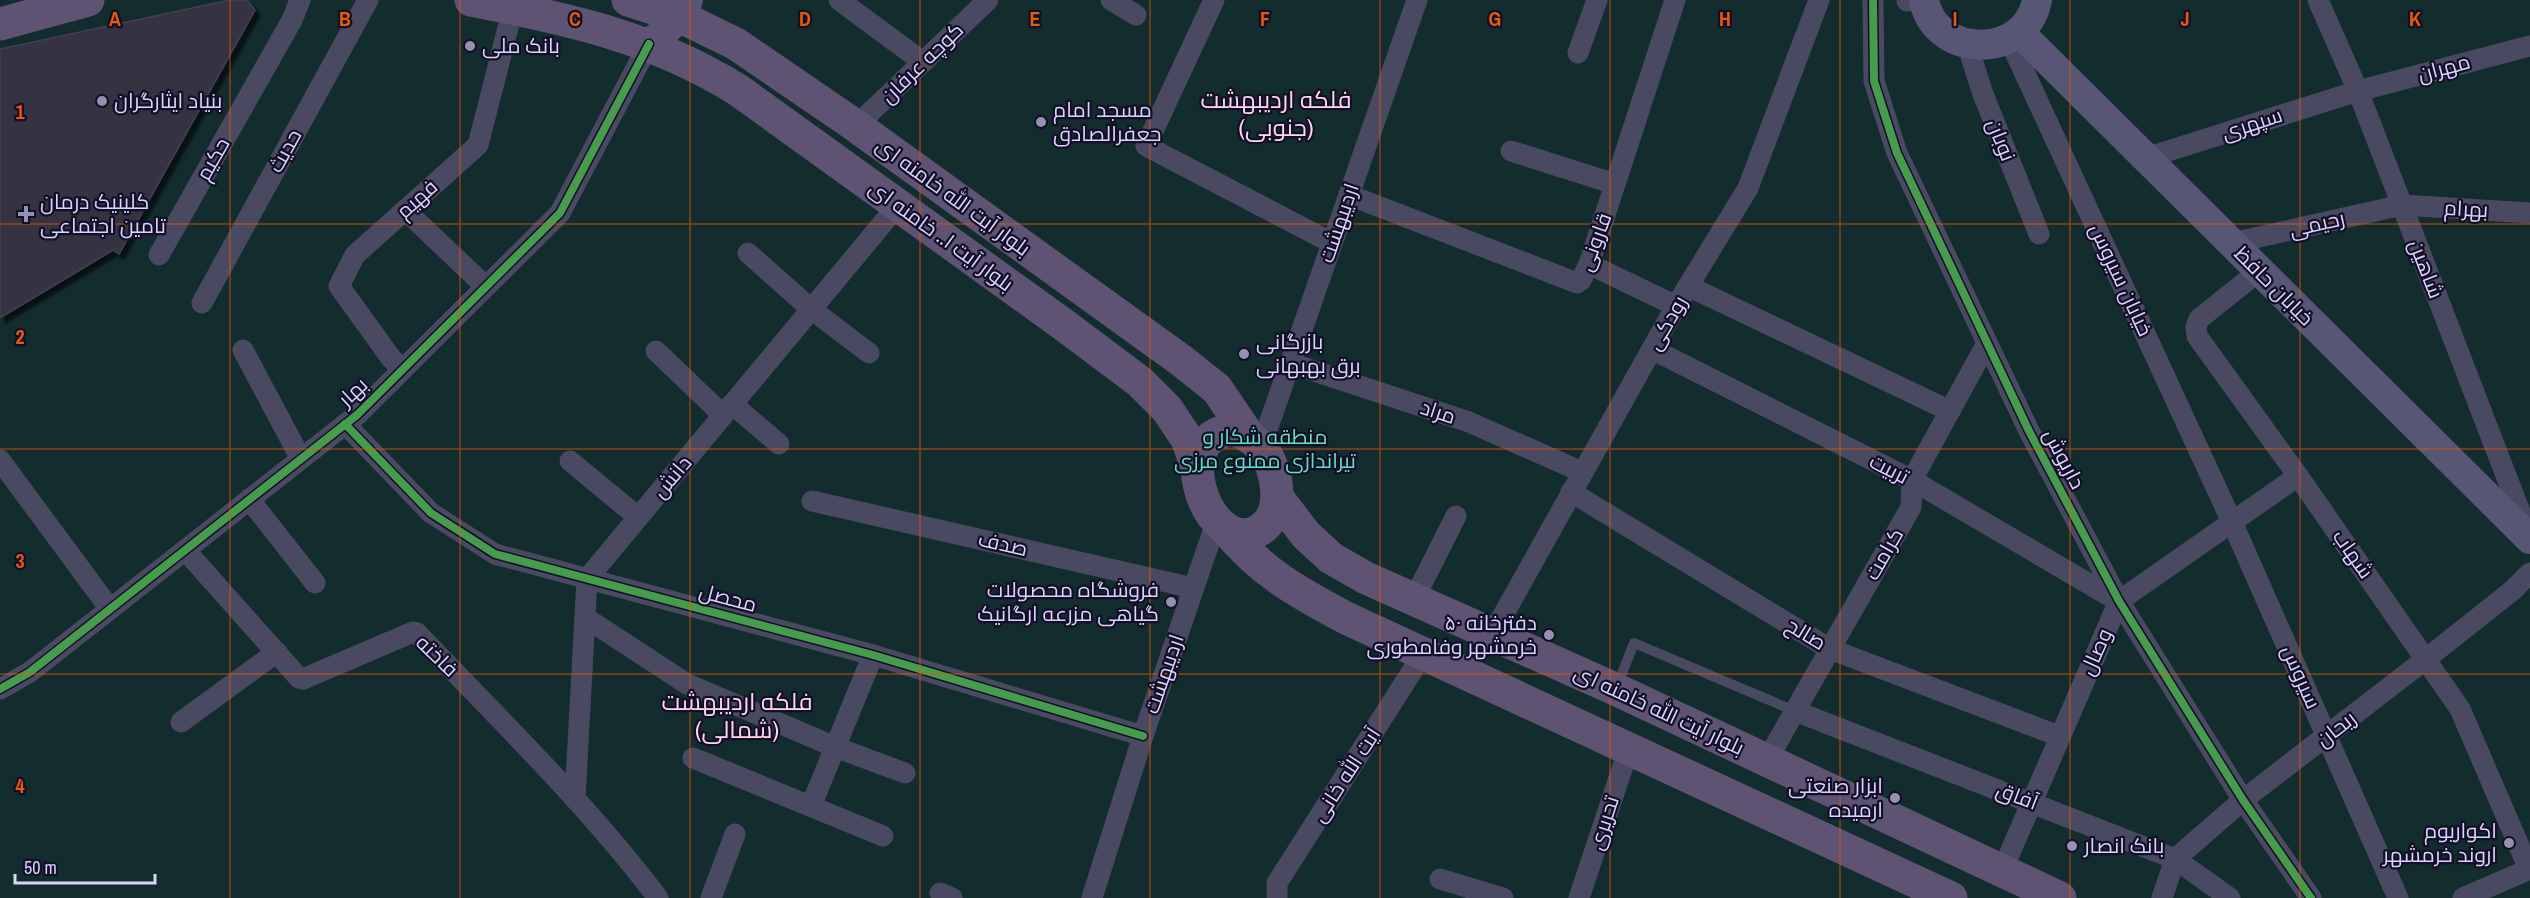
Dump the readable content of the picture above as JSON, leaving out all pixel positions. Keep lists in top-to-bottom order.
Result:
{
  "streets": {
    "main road": ["بلوار آیت الله خامنه ای", "بلوار آیت ا.. خامنه ای", "خیابان حافظ"],
    "street": [
      "کوچه عرفان",
      "مهران",
      "سپهری",
      "نوبان",
      "حدیث",
      "حکیم",
      "فهیم",
      "بهرام",
      "اردیبهشت",
      "رحیمی",
      "قارونی",
      "شاهین",
      "خیابان سیروس",
      "رودکی",
      "بهار",
      "مراد",
      "داریوش",
      "تربیت",
      "دانش",
      "صدف",
      "کرامت",
      "شهاب",
      "محصل",
      "صالح",
      "وصال",
      "فاخته",
      "سیروس",
      "ریحان",
      "آیت الله خانی",
      "آفاق",
      "تحریری"
    ]
  },
  "crossings": [
    ["کوچه عرفان", "بلوار آیت الله خامنه ای"],
    ["مهران", "سپهری"],
    ["مهران", "شاهین"],
    ["سپهری", "شاهین"],
    ["سپهری", "خیابان حافظ"],
    ["بلوار آیت الله خامنه ای", "اردیبهشت"],
    ["بلوار آیت الله خامنه ای", "بلوار آیت ا.. خامنه ای"],
    ["بلوار آیت الله خامنه ای", "رودکی"],
    ["بلوار آیت الله خامنه ای", "کرامت"],
    ["بلوار آیت الله خامنه ای", "وصال"],
    ["فهیم", "بهار"],
    ["بهرام", "رحیمی"],
    ["بهرام", "شاهین"],
    ["اردیبهشت", "بلوار آیت ا.. خامنه ای"],
    ["اردیبهشت", "قارونی"],
    ["اردیبهشت", "مراد"],
    ["اردیبهشت", "صدف"],
    ["اردیبهشت", "محصل"],
    ["رحیمی", "شاهین"],
    ["رحیمی", "خیابان حافظ"],
    ["بلوار آیت ا.. خامنه ای", "بهار"],
    ["بلوار آیت ا.. خامنه ای", "دانش"],
    ["شاهین", "خیابان حافظ"],
    ["خیابان سیروس", "خیابان حافظ"],
    ["خیابان سیروس", "وصال"],
    ["خیابان سیروس", "سیروس"],
    ["خیابان حافظ", "شهاب"],
    ["رودکی", "مراد"],
    ["رودکی", "تربیت"],
    ["رودکی", "صالح"],
    ["بهار", "محصل"],
    ["بهار", "فاخته"],
    ["داریوش", "تربیت"],
    ["داریوش", "کرامت"],
    ["داریوش", "وصال"],
    ["داریوش", "ریحان"],
    ["تربیت", "کرامت"],
    ["تربیت", "وصال"],
    ["دانش", "محصل"],
    ["کرامت", "صالح"],
    ["کرامت", "آفاق"],
    ["شهاب", "وصال"],
    ["شهاب", "ریحان"],
    ["صالح", "وصال"],
    ["وصال", "سیروس"],
    ["وصال", "آفاق"],
    ["سیروس", "ریحان"],
    ["ریحان", "آفاق"]
  ],
  "districts": ["فلکه اردیبهشت (جنوبی)", "فلکه اردیبهشت (شمالی)"],
  "parks": ["منطقه شکار و تیراندازی ممنوع مرزی"],
  "places": {
    "other": [
      "بانک ملی",
      "بنیاد ایثارگران",
      "مسجد امام جعفرالصادق",
      "بازرگانی برق بهبهانی",
      "فروشگاه محصولات گیاهی مزرعه ارگانیک",
      "دفترخانه ۵۰ خرمشهر وفامطوری",
      "ابزار صنعتی ارمیده",
      "اکواریوم اروند خرمشهر",
      "بانک انصار"
    ],
    "health": ["کلینیک درمان تامین اجتماعی"]
  },
  "scale_bar": "50 m",
  "grid": {
    "columns": [
      "A",
      "B",
      "C",
      "D",
      "E",
      "F",
      "G",
      "H",
      "I",
      "J",
      "K"
    ],
    "rows": [
      "1",
      "2",
      "3",
      "4"
    ]
  }
}
